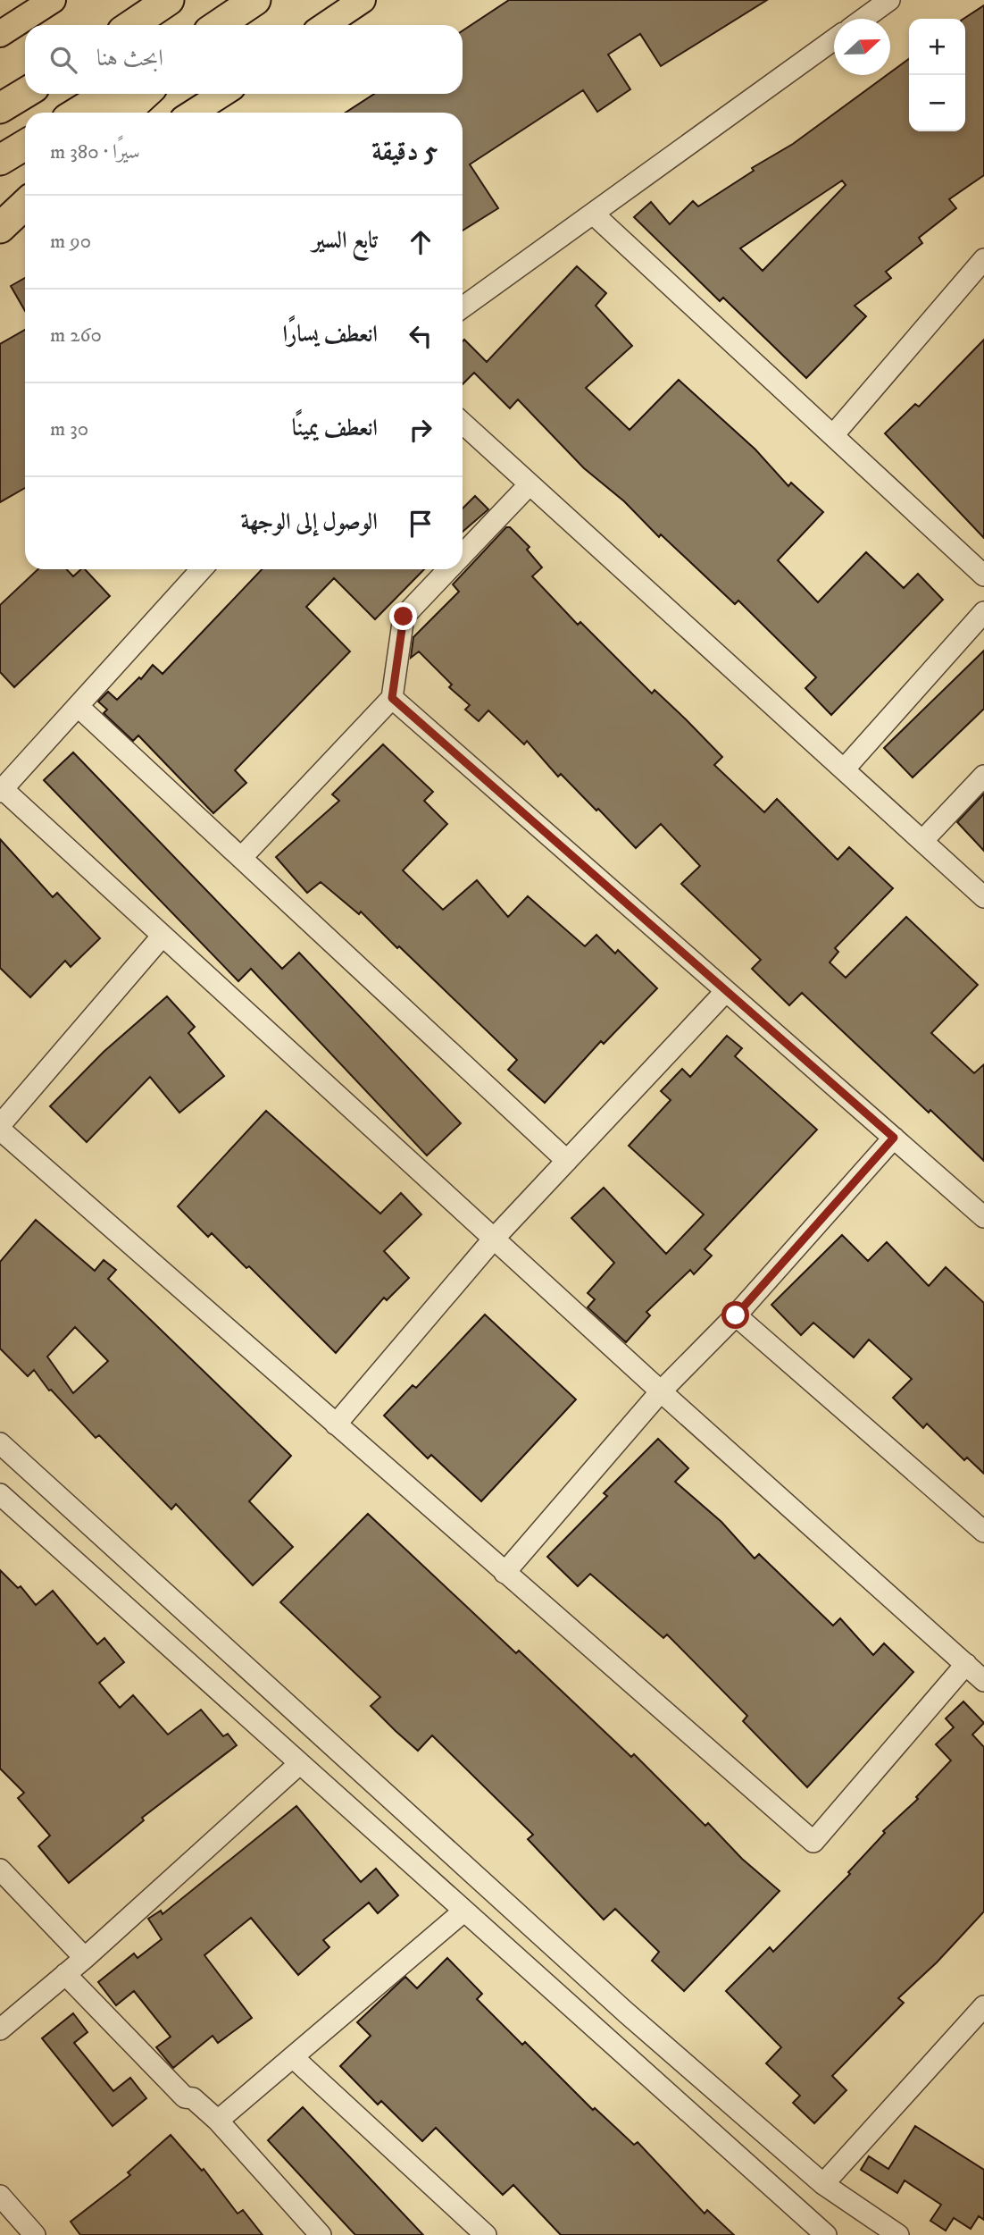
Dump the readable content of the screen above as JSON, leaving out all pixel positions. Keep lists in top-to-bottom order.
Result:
{
  "north": "right",
  "page": {
    "map_buttons": ["+", "−"],
    "search": "ابحث هنا",
    "heading": ["5 دقيقة", "سيرًا · 380 m"],
    "list": [
      ["تابع السير", "90 m"],
      ["انعطف يسارًا", "260 m"],
      ["انعطف يمينًا", "30 m"],
      "الوصول إلى الوجهة"
    ]
  }
}
